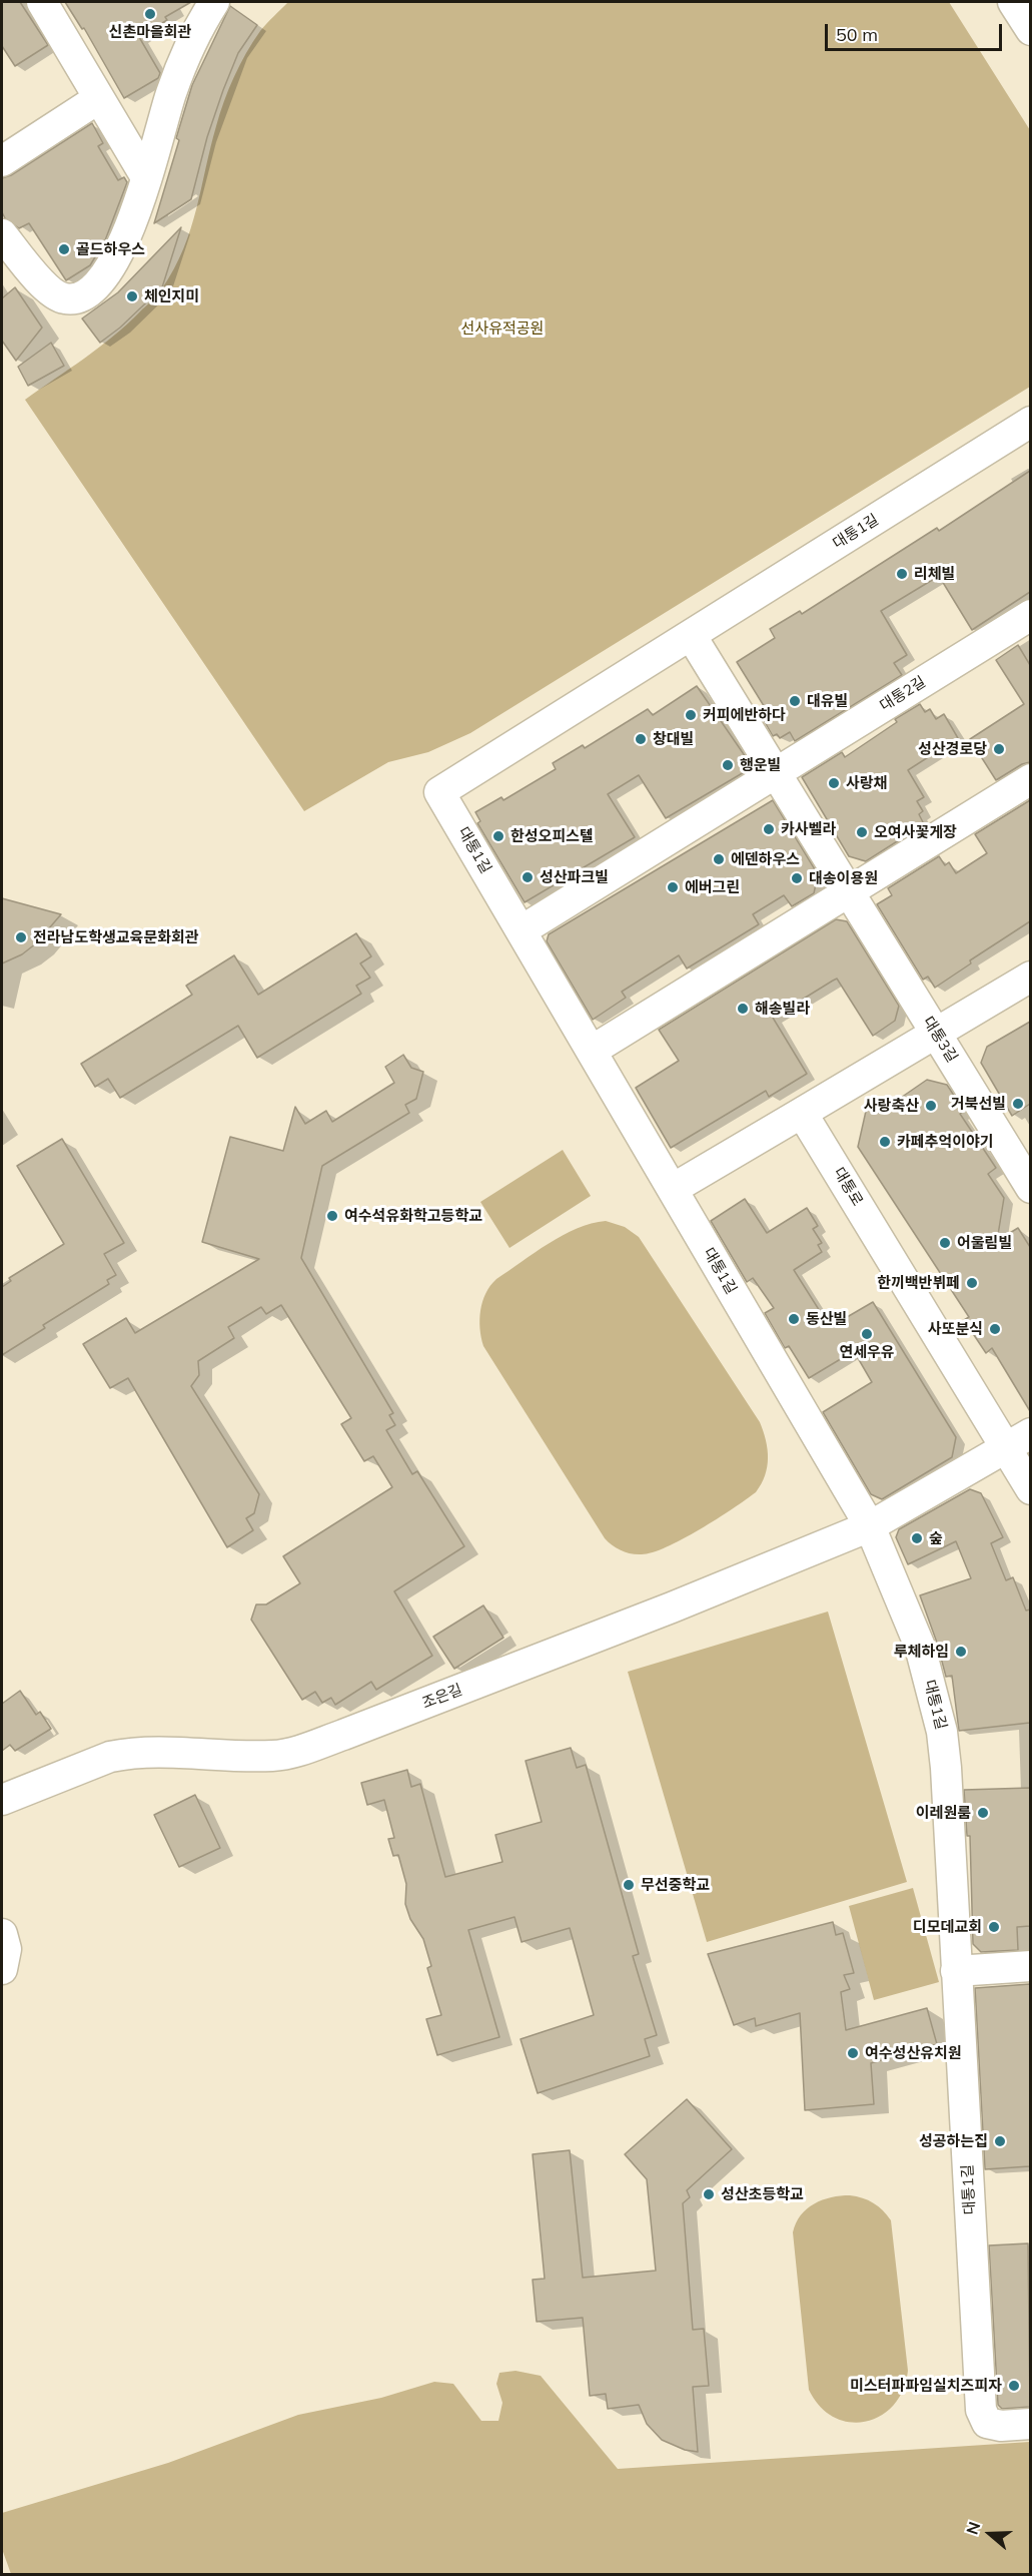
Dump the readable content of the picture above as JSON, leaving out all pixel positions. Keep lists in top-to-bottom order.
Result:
{
  "streets": {
    "street": [
      "대통1길",
      "대통2길",
      "대통3길",
      "대통로",
      "조은길"
    ]
  },
  "crossings": [
    ["대통1길", "대통3길"],
    ["대통1길", "조은길"],
    ["대통2길", "대통3길"],
    ["대통로", "조은길"]
  ],
  "parks": ["선사유적공원"],
  "places": [
    "신촌마을회관",
    "골드하우스",
    "체인지미",
    "리체빌",
    "대유빌",
    "커피에반하다",
    "창대빌",
    "성산경로당",
    "행운빌",
    "사랑채",
    "카사벨라",
    "오여사꽃게장",
    "한성오피스텔",
    "에덴하우스",
    "성산파크빌",
    "대송이용원",
    "에버그린",
    "전라남도학생교육문화회관",
    "해송빌라",
    "거북선빌",
    "사랑축산",
    "카페추억이야기",
    "여수석유화학고등학교",
    "어울림빌",
    "한끼백반뷔페",
    "동산빌",
    "사또분식",
    "연세우유",
    "숲",
    "루체하임",
    "이레원룸",
    "무선중학교",
    "디모데교회",
    "여수성산유치원",
    "성공하는집",
    "성산초등학교",
    "미스터파파임실치즈피자"
  ],
  "scale_bar": "50 m",
  "north": "left"
}
